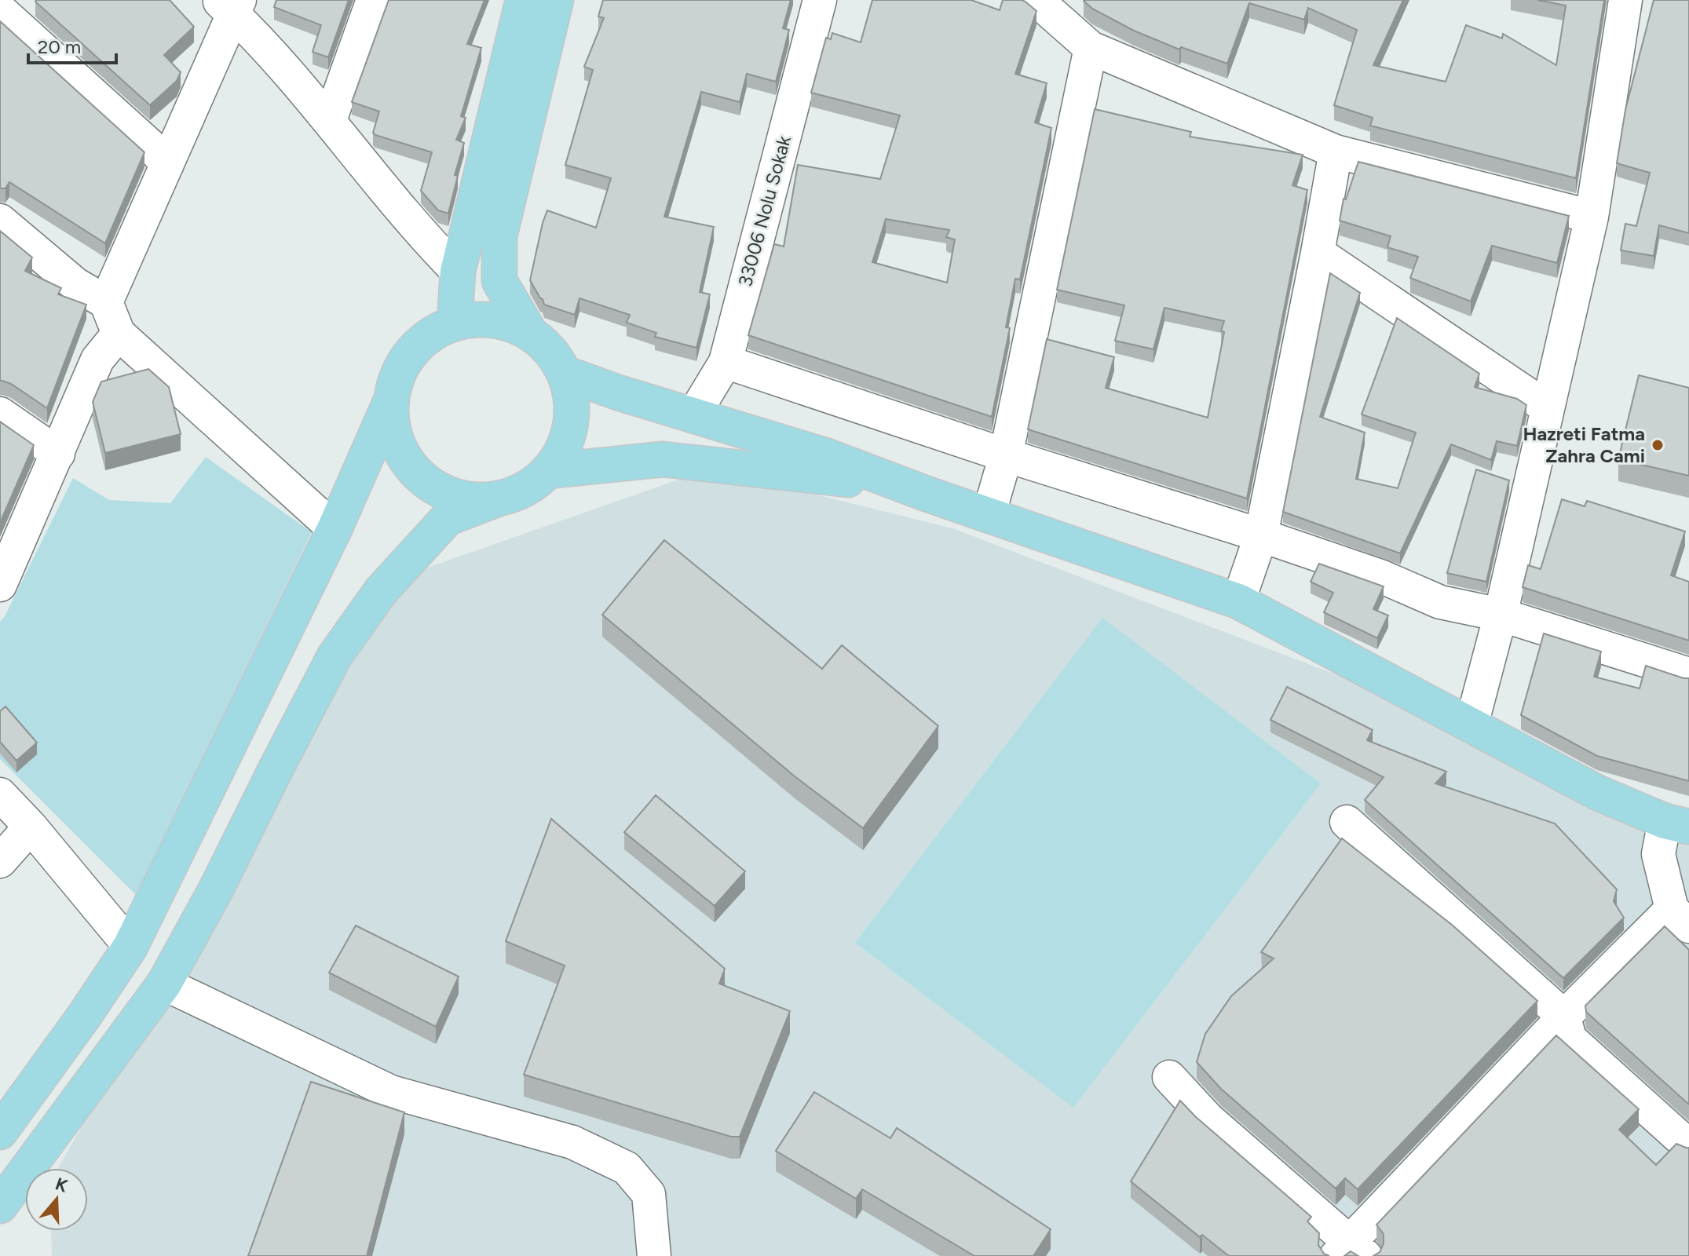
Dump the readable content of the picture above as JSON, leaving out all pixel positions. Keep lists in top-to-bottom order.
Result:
{
  "streets": {
    "street": ["33006 Nolu Sokak"]
  },
  "places": ["Hazreti Fatma Zahra Cami"],
  "scale_bar": "20 m",
  "north": "top"
}
